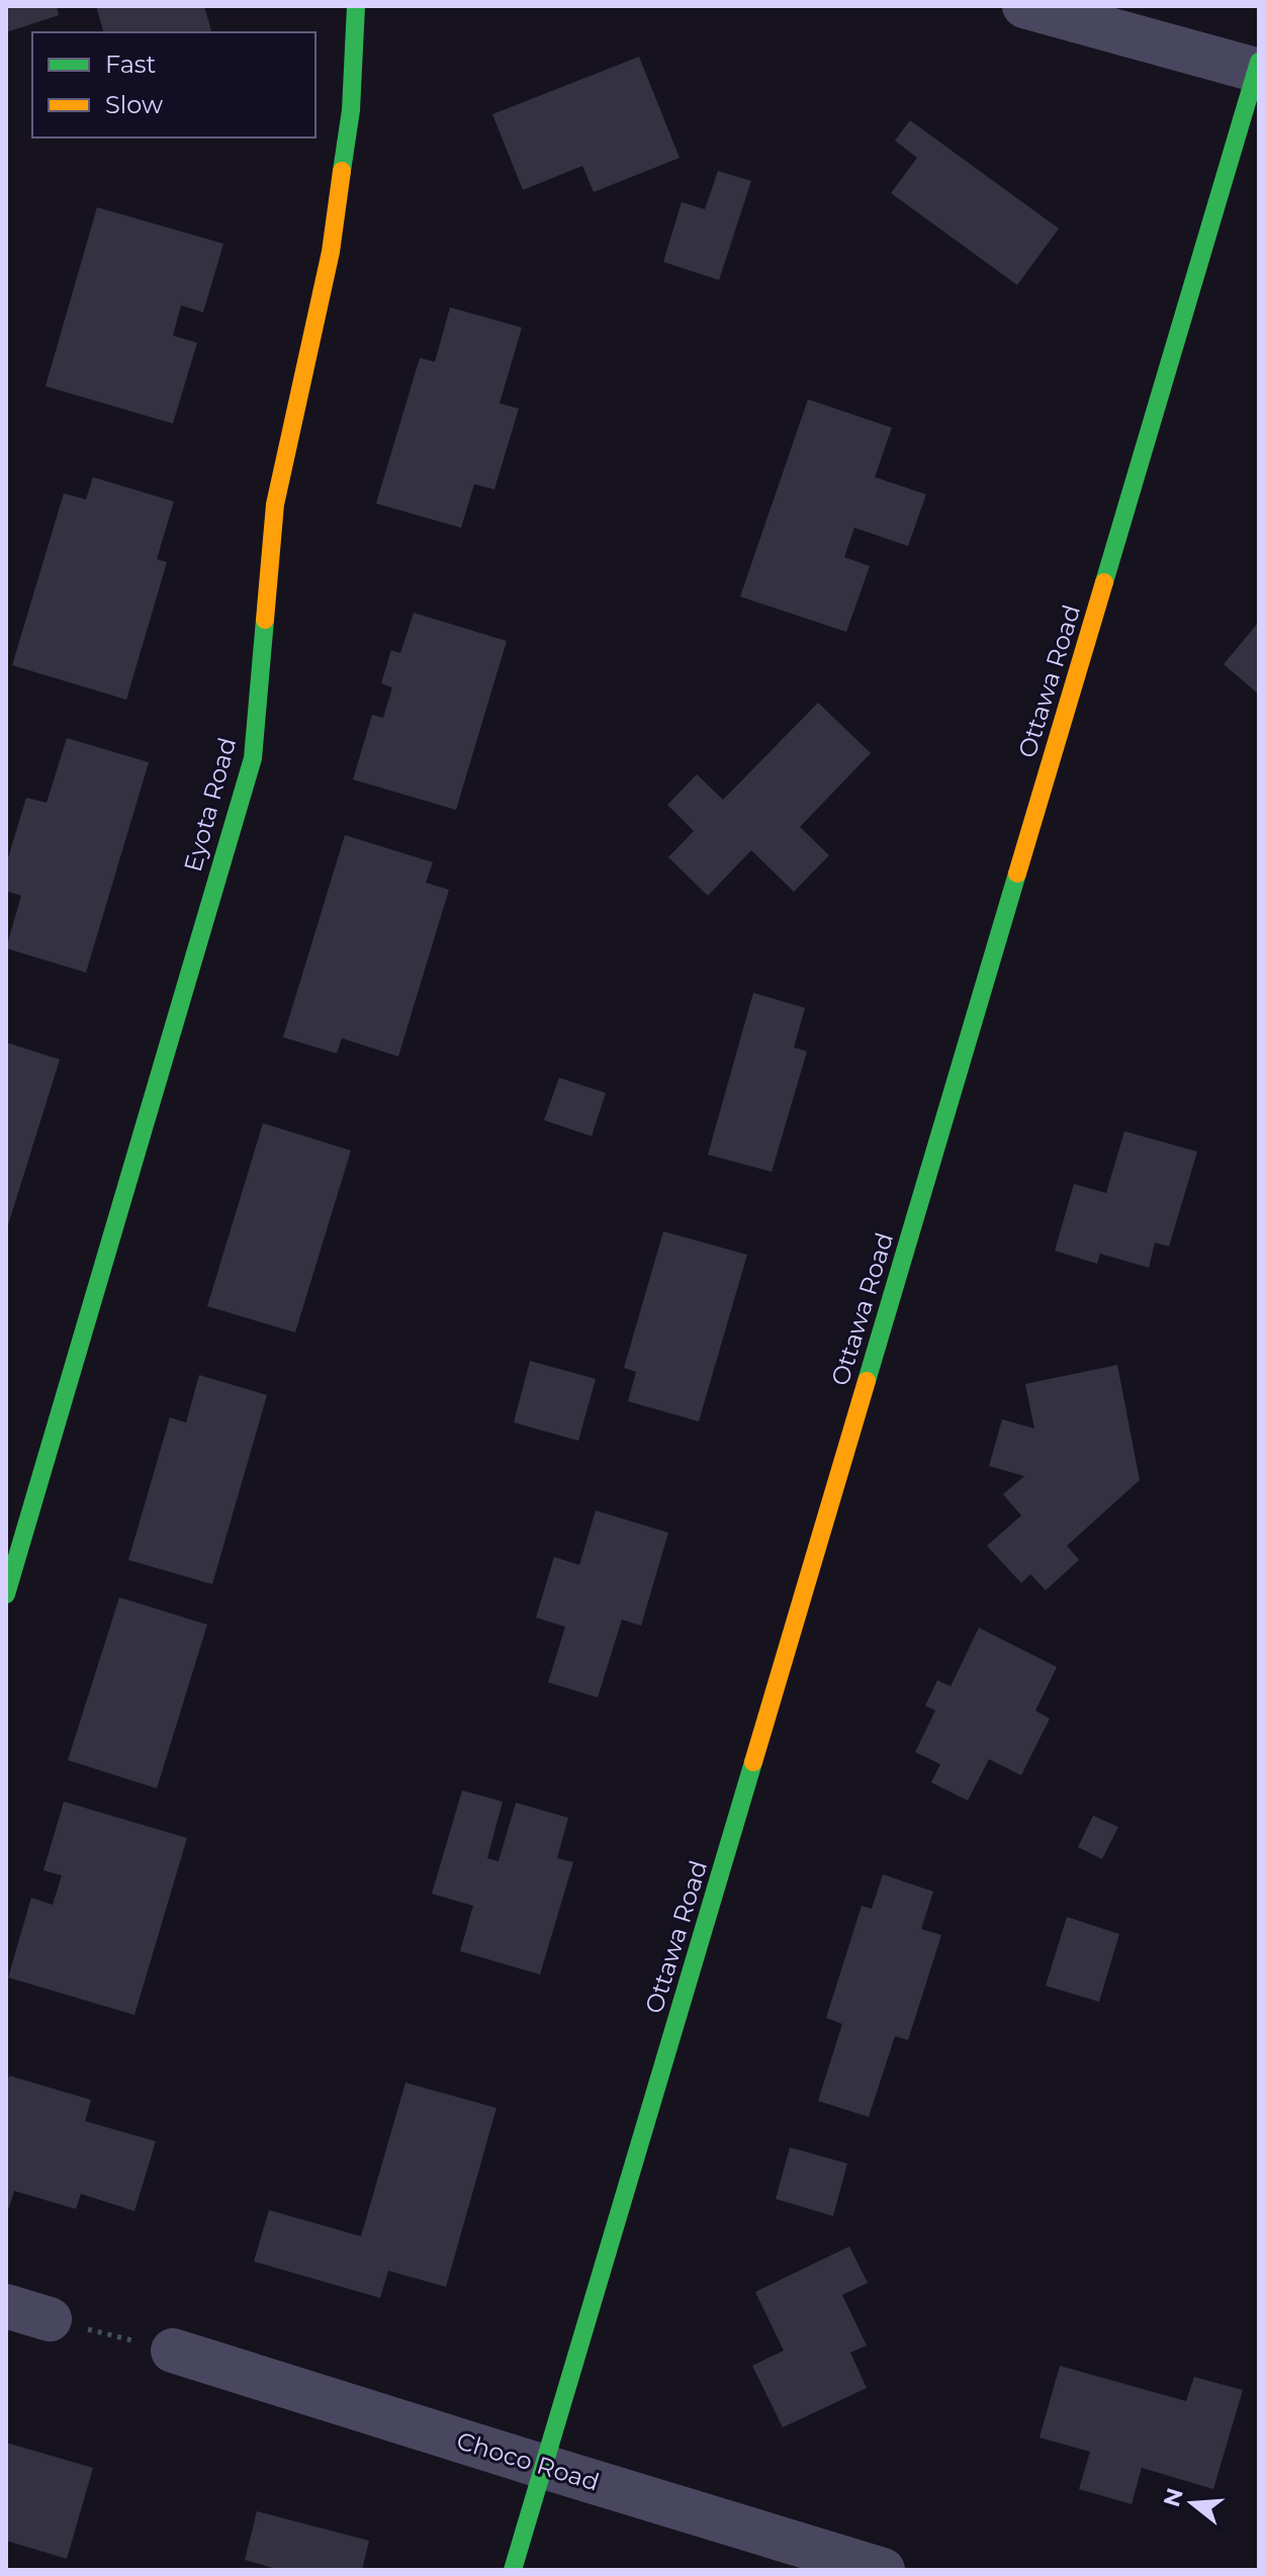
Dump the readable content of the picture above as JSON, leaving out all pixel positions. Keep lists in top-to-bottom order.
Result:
{
  "streets": {
    "street": ["Ottawa Road", "Eyota Road", "Choco Road"]
  },
  "crossings": [
    ["Ottawa Road", "Choco Road"]
  ],
  "legend": ["Fast", "Slow"],
  "north": "left"
}
